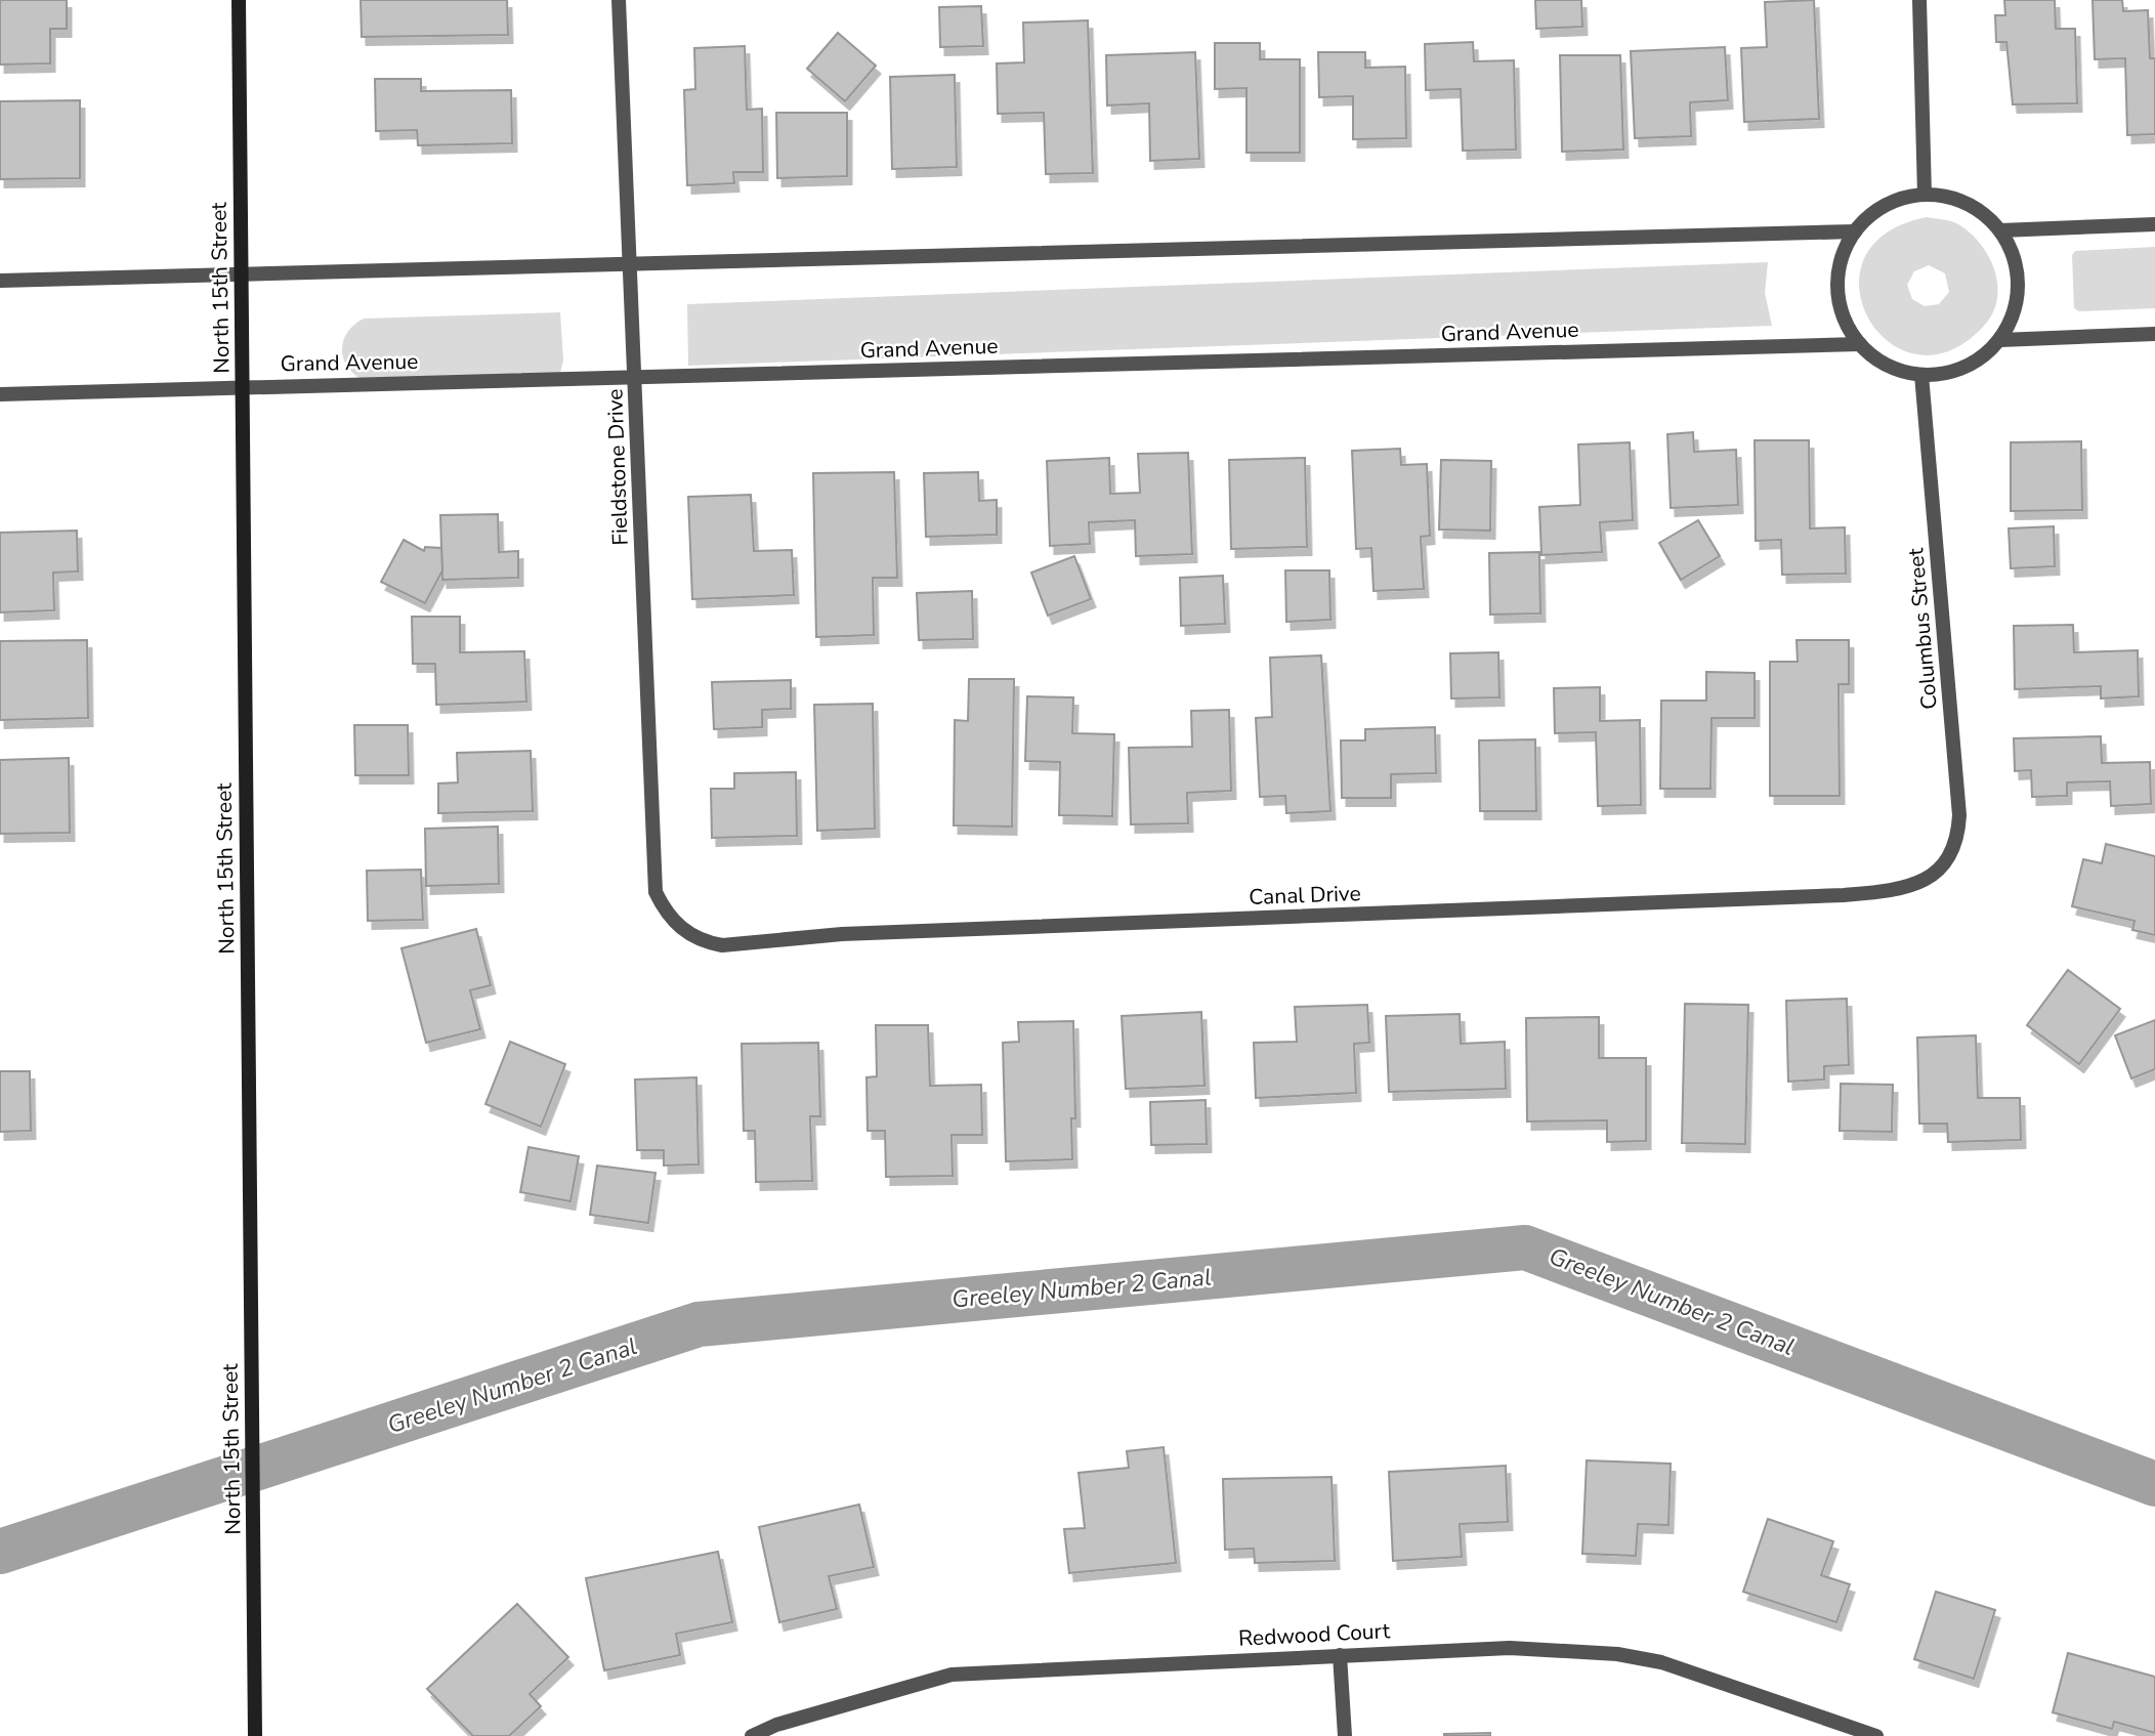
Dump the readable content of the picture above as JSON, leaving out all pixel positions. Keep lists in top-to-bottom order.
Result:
{
  "streets": {
    "street": [
      "North 15th Street",
      "Grand Avenue",
      "Fieldstone Drive",
      "Columbus Street",
      "Canal Drive",
      "Redwood Court"
    ]
  },
  "crossings": [
    ["North 15th Street", "Grand Avenue"],
    ["Grand Avenue", "Fieldstone Drive"],
    ["Grand Avenue", "Columbus Street"],
    ["Fieldstone Drive", "Canal Drive"],
    ["Columbus Street", "Canal Drive"]
  ],
  "water": ["Greeley Number 2 Canal"]
}
